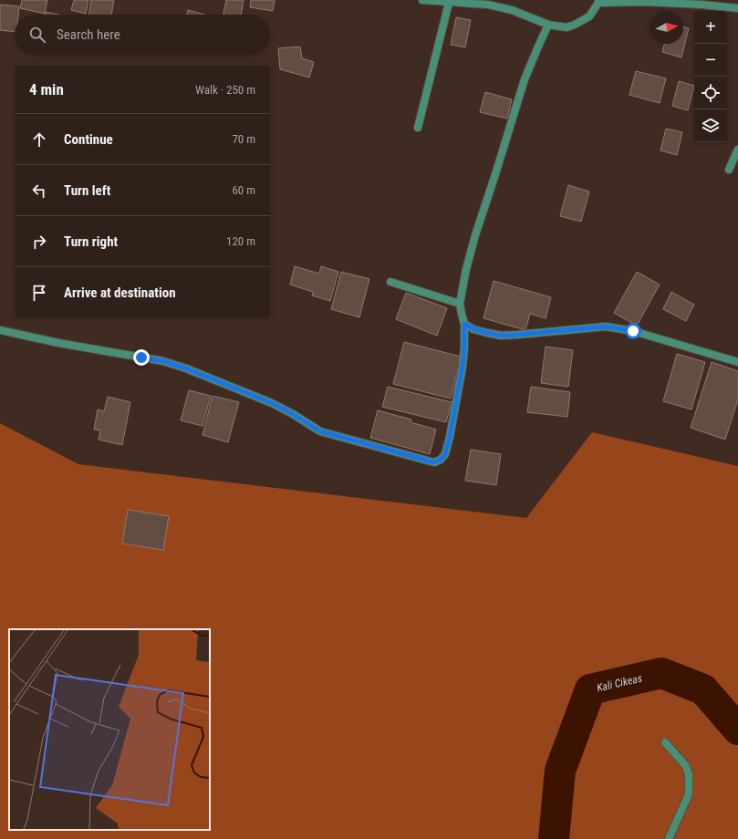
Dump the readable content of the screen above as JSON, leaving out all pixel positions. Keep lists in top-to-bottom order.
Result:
{
  "water": ["Kali Cikeas"],
  "north": "right",
  "page": {
    "map_buttons": ["+", "−"],
    "search": "Search here",
    "heading": ["4 min", "Walk · 250 m"],
    "list": [
      ["Continue", "70 m"],
      ["Turn left", "60 m"],
      ["Turn right", "120 m"],
      "Arrive at destination"
    ]
  }
}
